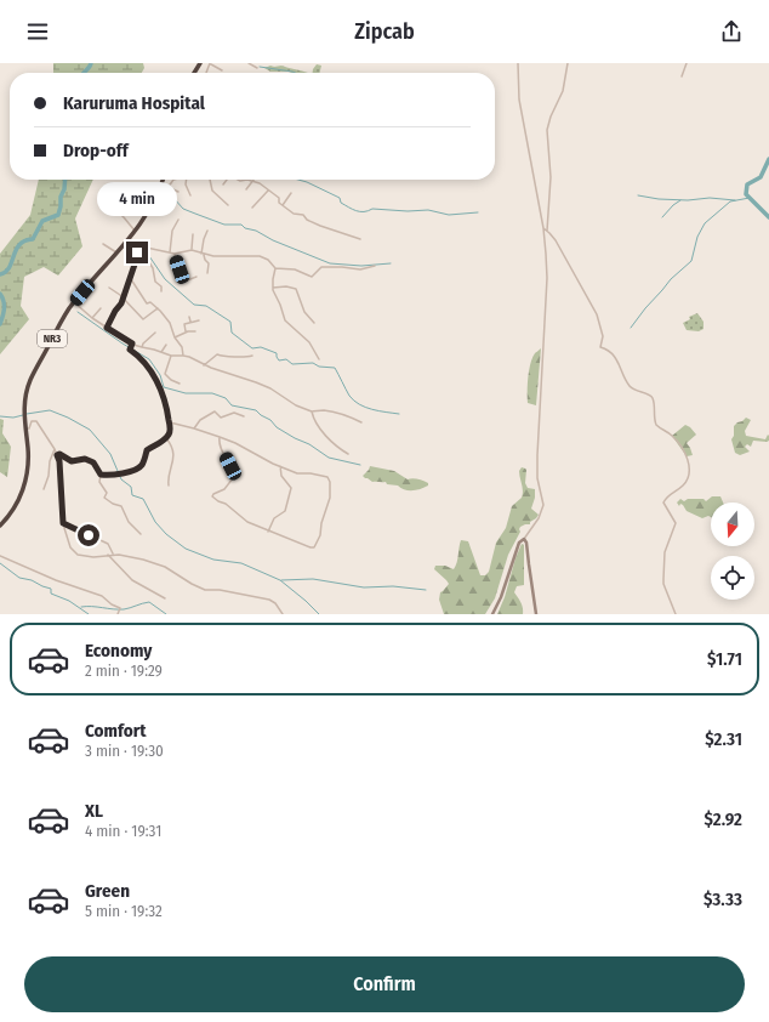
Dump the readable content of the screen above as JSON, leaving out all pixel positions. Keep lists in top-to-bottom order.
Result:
{
  "streets": {
    "highway": ["NR3"]
  },
  "north": "bottom",
  "page": {
    "header": "Zipcab",
    "banner": ["Karuruma Hospital", "Drop-off"],
    "bubble": "4 min",
    "list": [
      {
        "name": "Economy",
        "note": "2 min · 19:29",
        "value": "$1.71"
      },
      {
        "name": "Comfort",
        "note": "3 min · 19:30",
        "value": "$2.31"
      },
      {
        "name": "XL",
        "note": "4 min · 19:31",
        "value": "$2.92"
      },
      {
        "name": "Green",
        "note": "5 min · 19:32",
        "value": "$3.33"
      }
    ],
    "buttons": "Confirm"
  }
}
